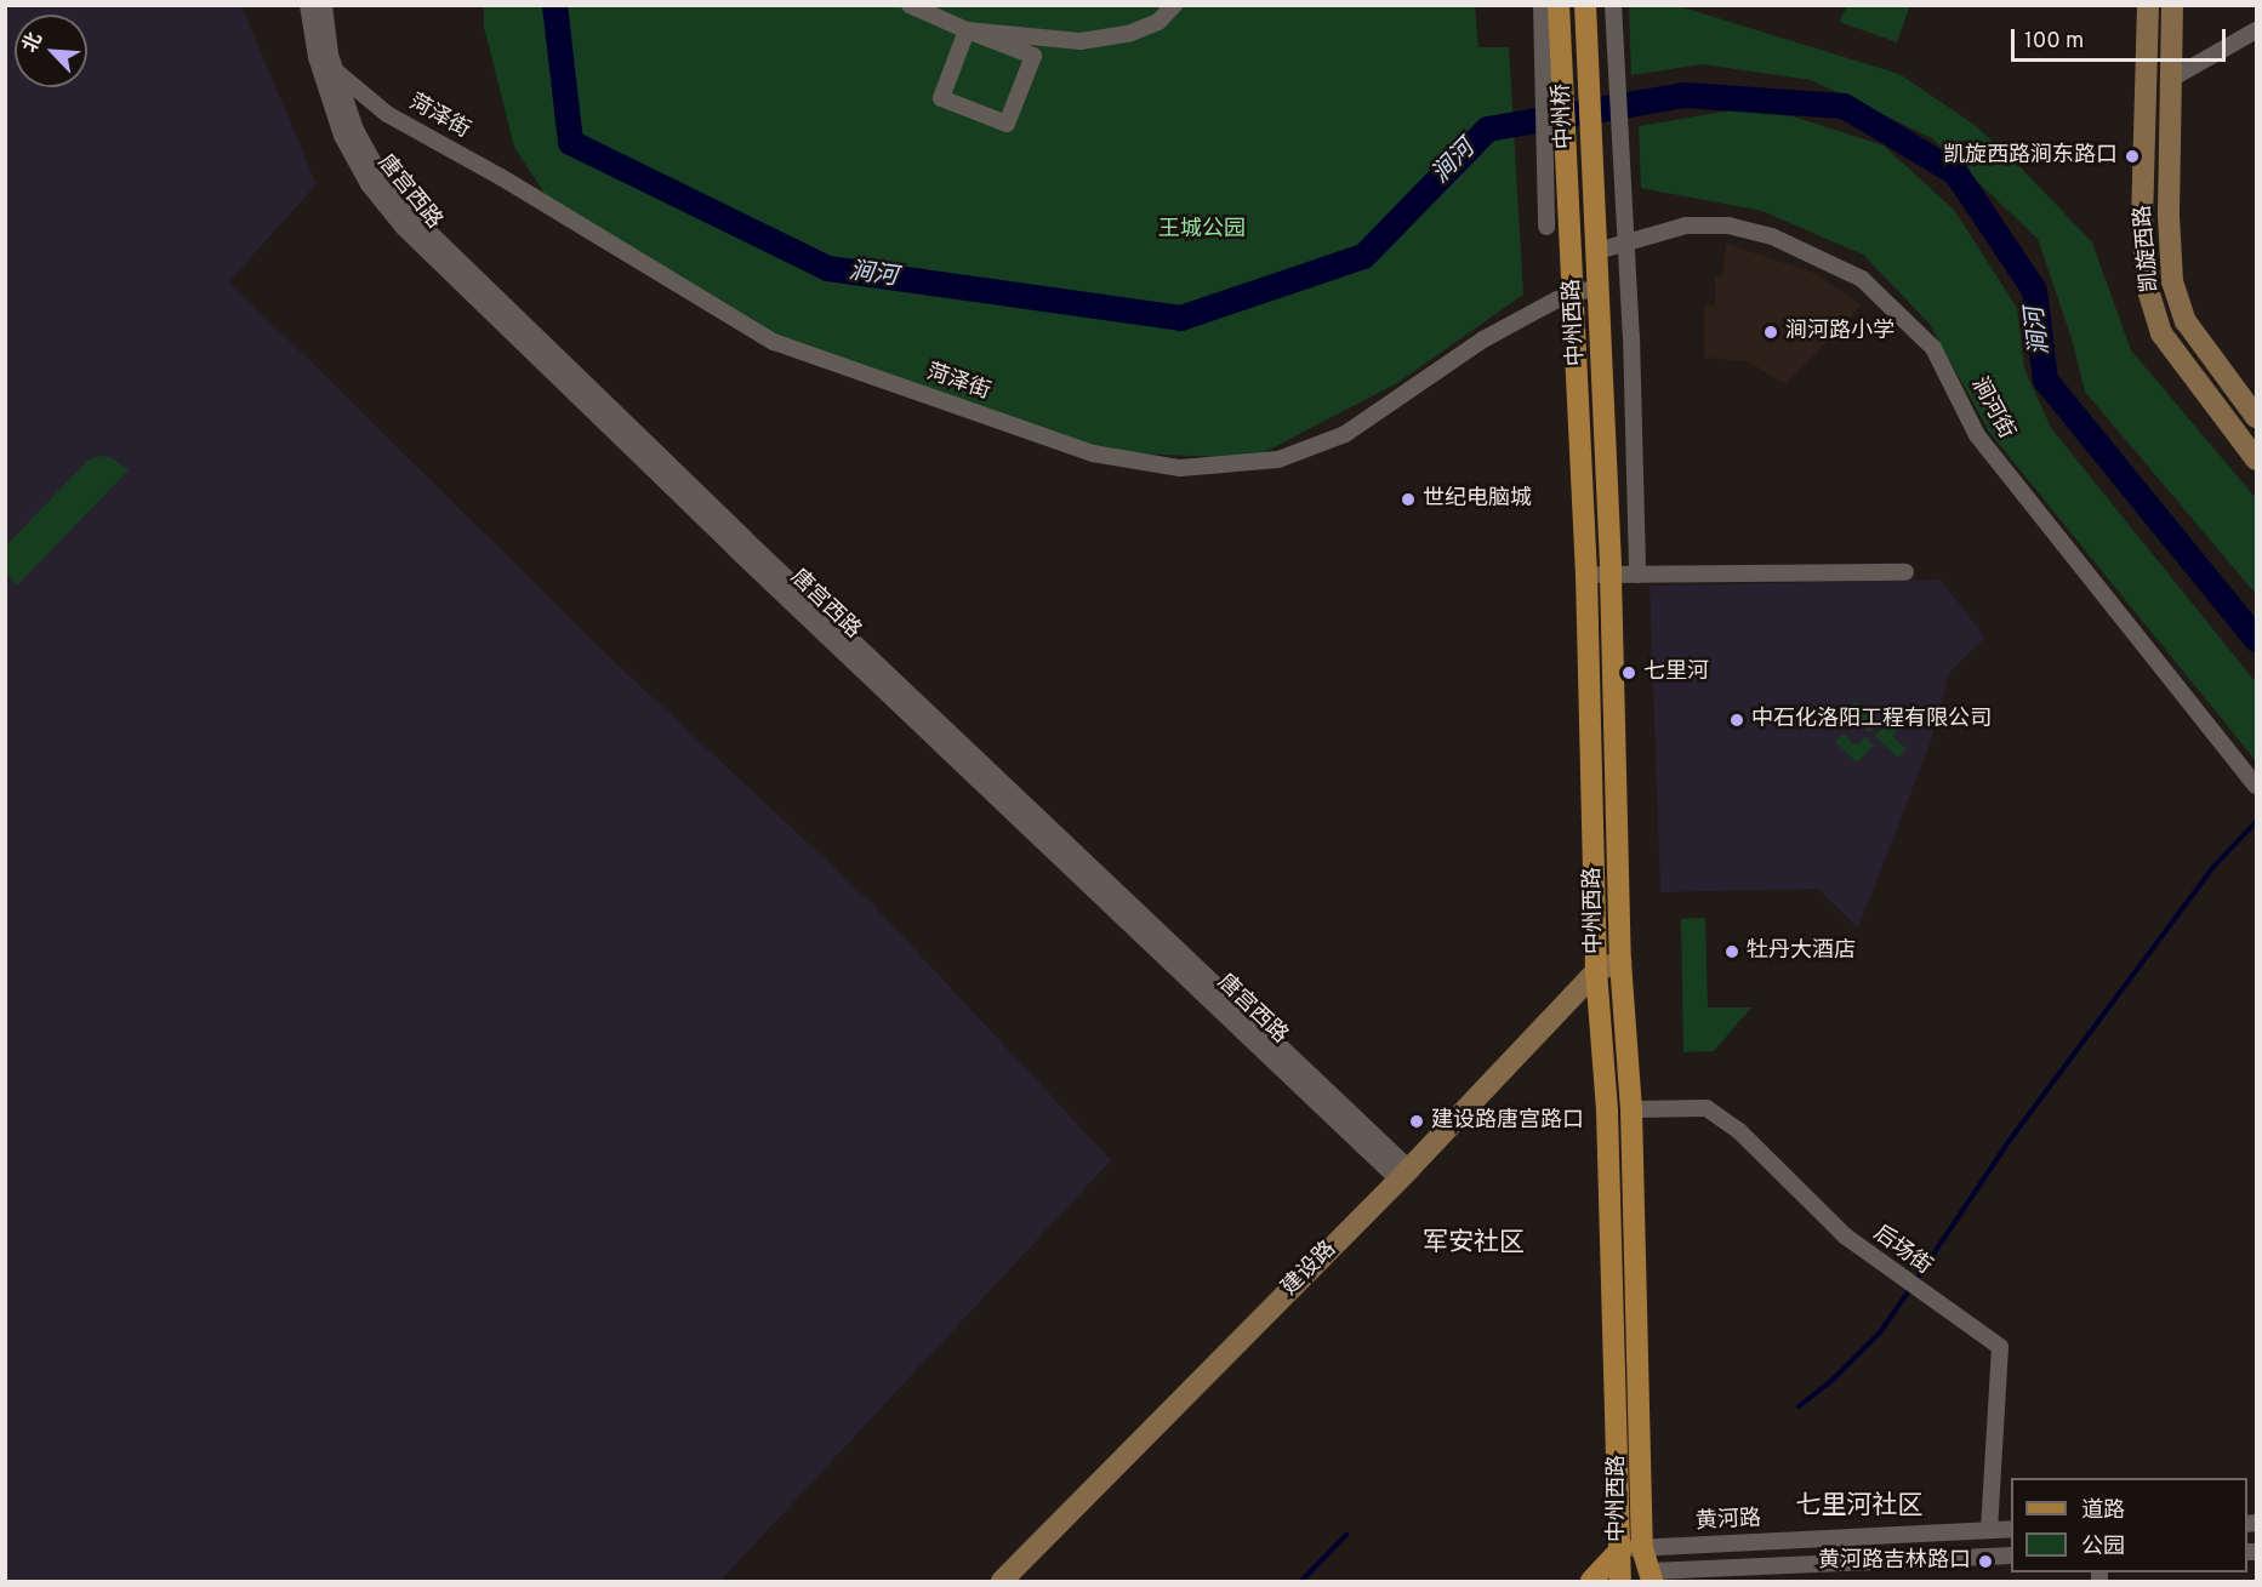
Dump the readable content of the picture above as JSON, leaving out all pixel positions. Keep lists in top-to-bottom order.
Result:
{
  "streets": {
    "main road": ["中州桥", "中州西路"],
    "street": [
      "菏泽街",
      "唐宫西路",
      "凯旋西路",
      "涧河街",
      "后场街",
      "建设路",
      "黄河路"
    ]
  },
  "crossings": [
    ["中州桥", "中州西路"],
    ["菏泽街", "唐宫西路"],
    ["菏泽街", "中州西路"],
    ["唐宫西路", "建设路"],
    ["中州西路", "涧河街"],
    ["中州西路", "后场街"],
    ["中州西路", "建设路"],
    ["中州西路", "黄河路"],
    ["后场街", "黄河路"]
  ],
  "districts": ["军安社区", "七里河社区"],
  "water": ["涧河"],
  "parks": ["王城公园"],
  "places": [
    "凯旋西路涧东路口",
    "涧河路小学",
    "世纪电脑城",
    "七里河",
    "中石化洛阳工程有限公司",
    "牡丹大酒店",
    "建设路唐宫路口",
    "黄河路吉林路口"
  ],
  "legend": ["道路", "公园"],
  "scale_bar": "100 m",
  "north": "top left"
}
